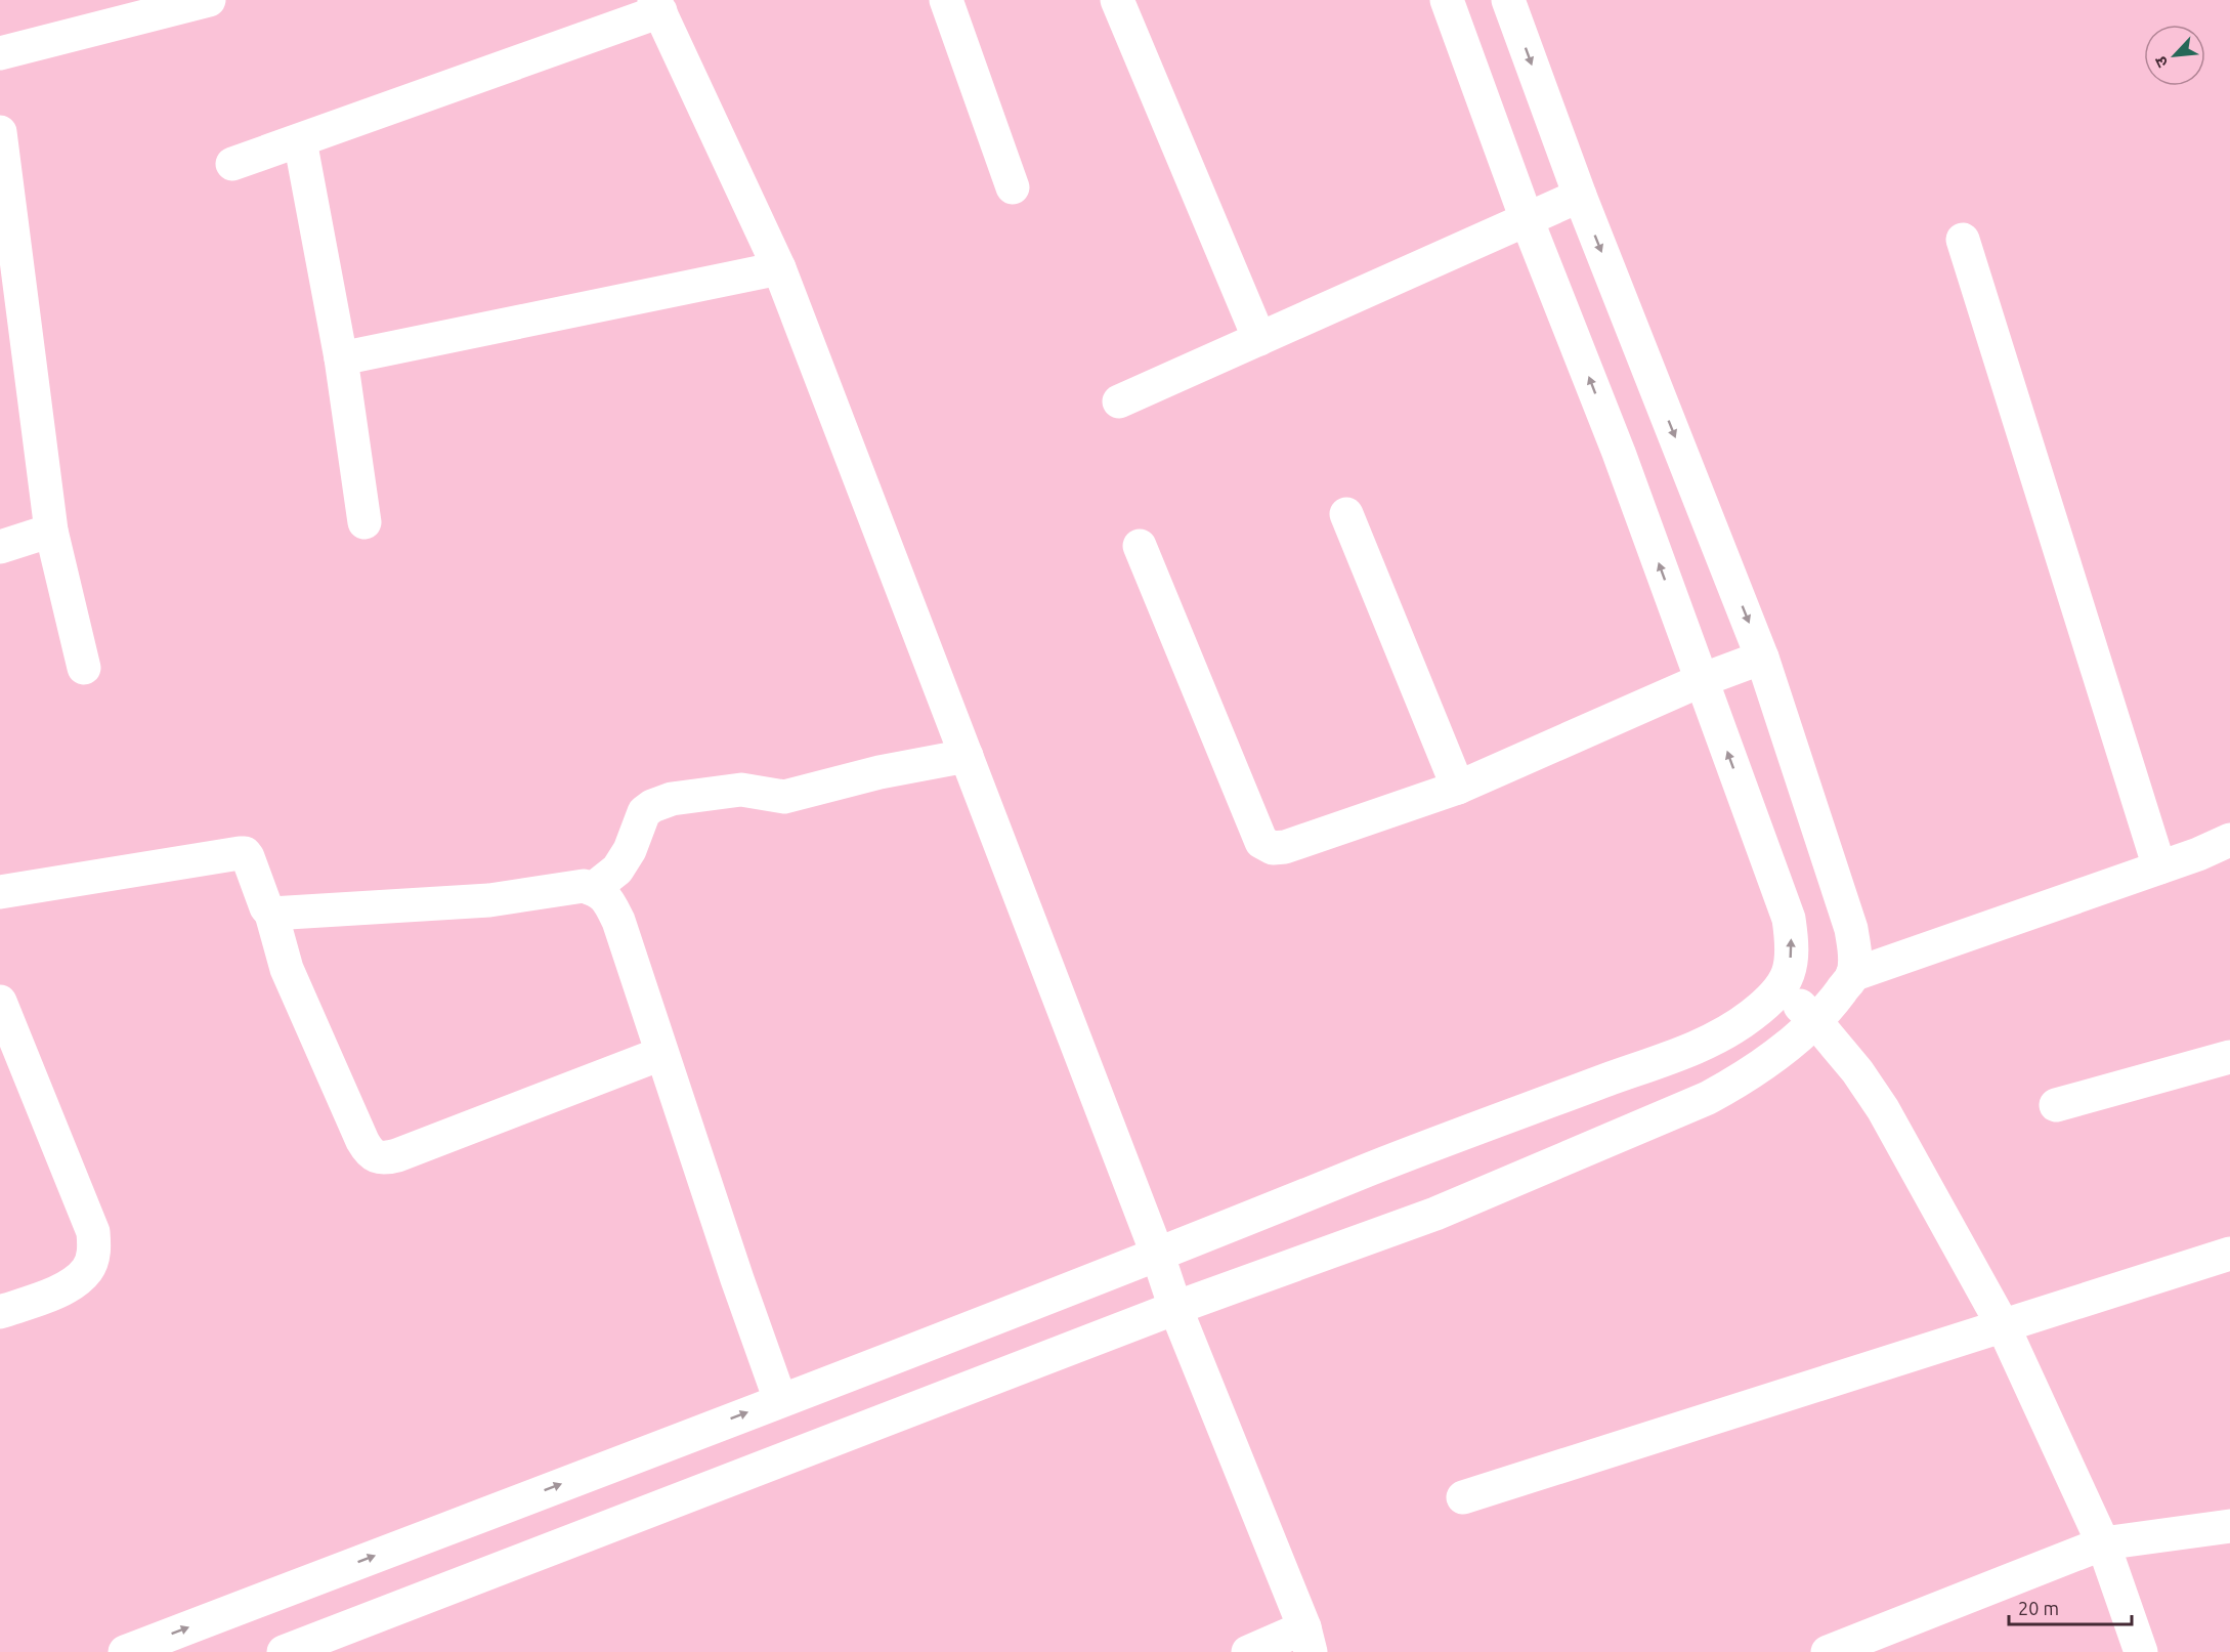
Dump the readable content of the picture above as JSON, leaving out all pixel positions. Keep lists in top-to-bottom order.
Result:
{
  "scale_bar": "20 m",
  "north": "bottom left"
}
